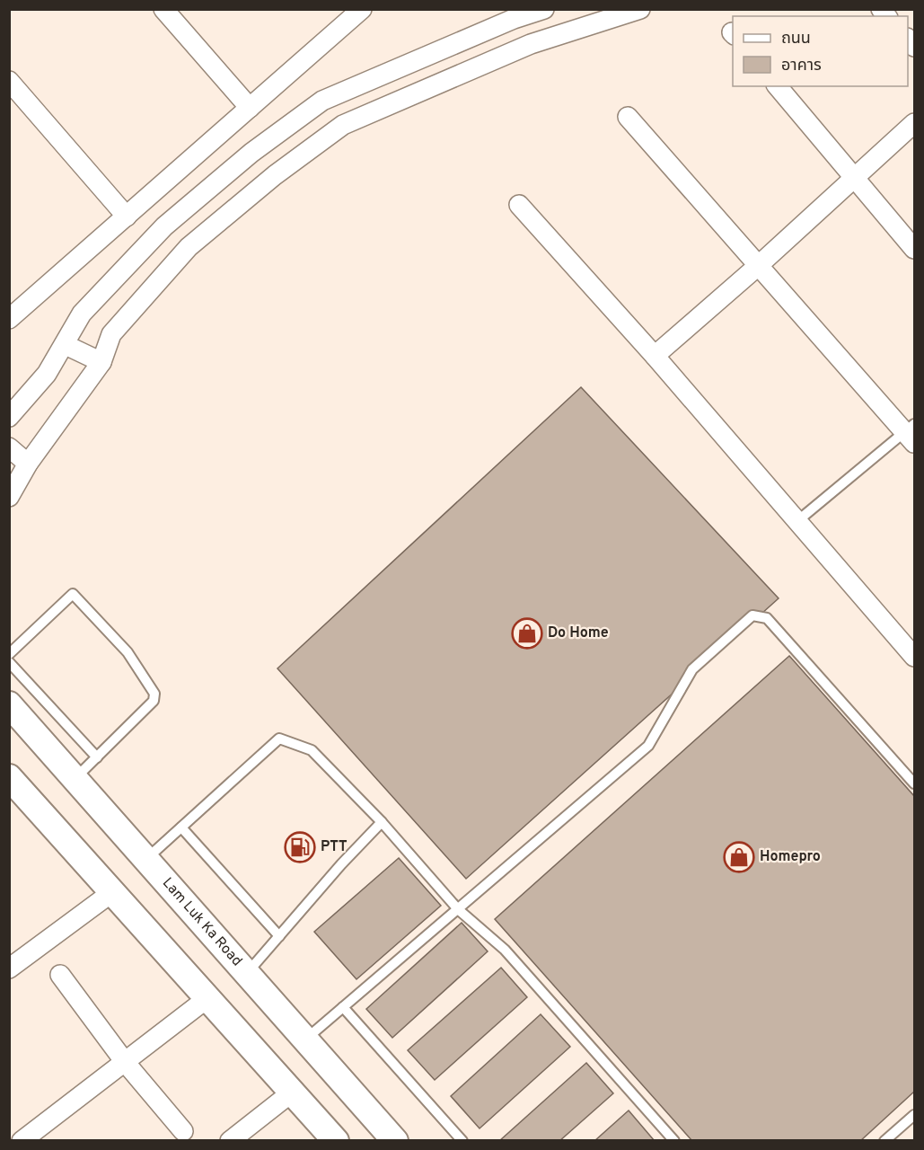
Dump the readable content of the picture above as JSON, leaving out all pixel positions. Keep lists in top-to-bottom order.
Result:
{
  "streets": {
    "main road": ["Lam Luk Ka Road"]
  },
  "places": {
    "shop": ["Do Home", "Homepro"],
    "fuel station": ["PTT"]
  },
  "legend": ["ถนน", "อาคาร"]
}
